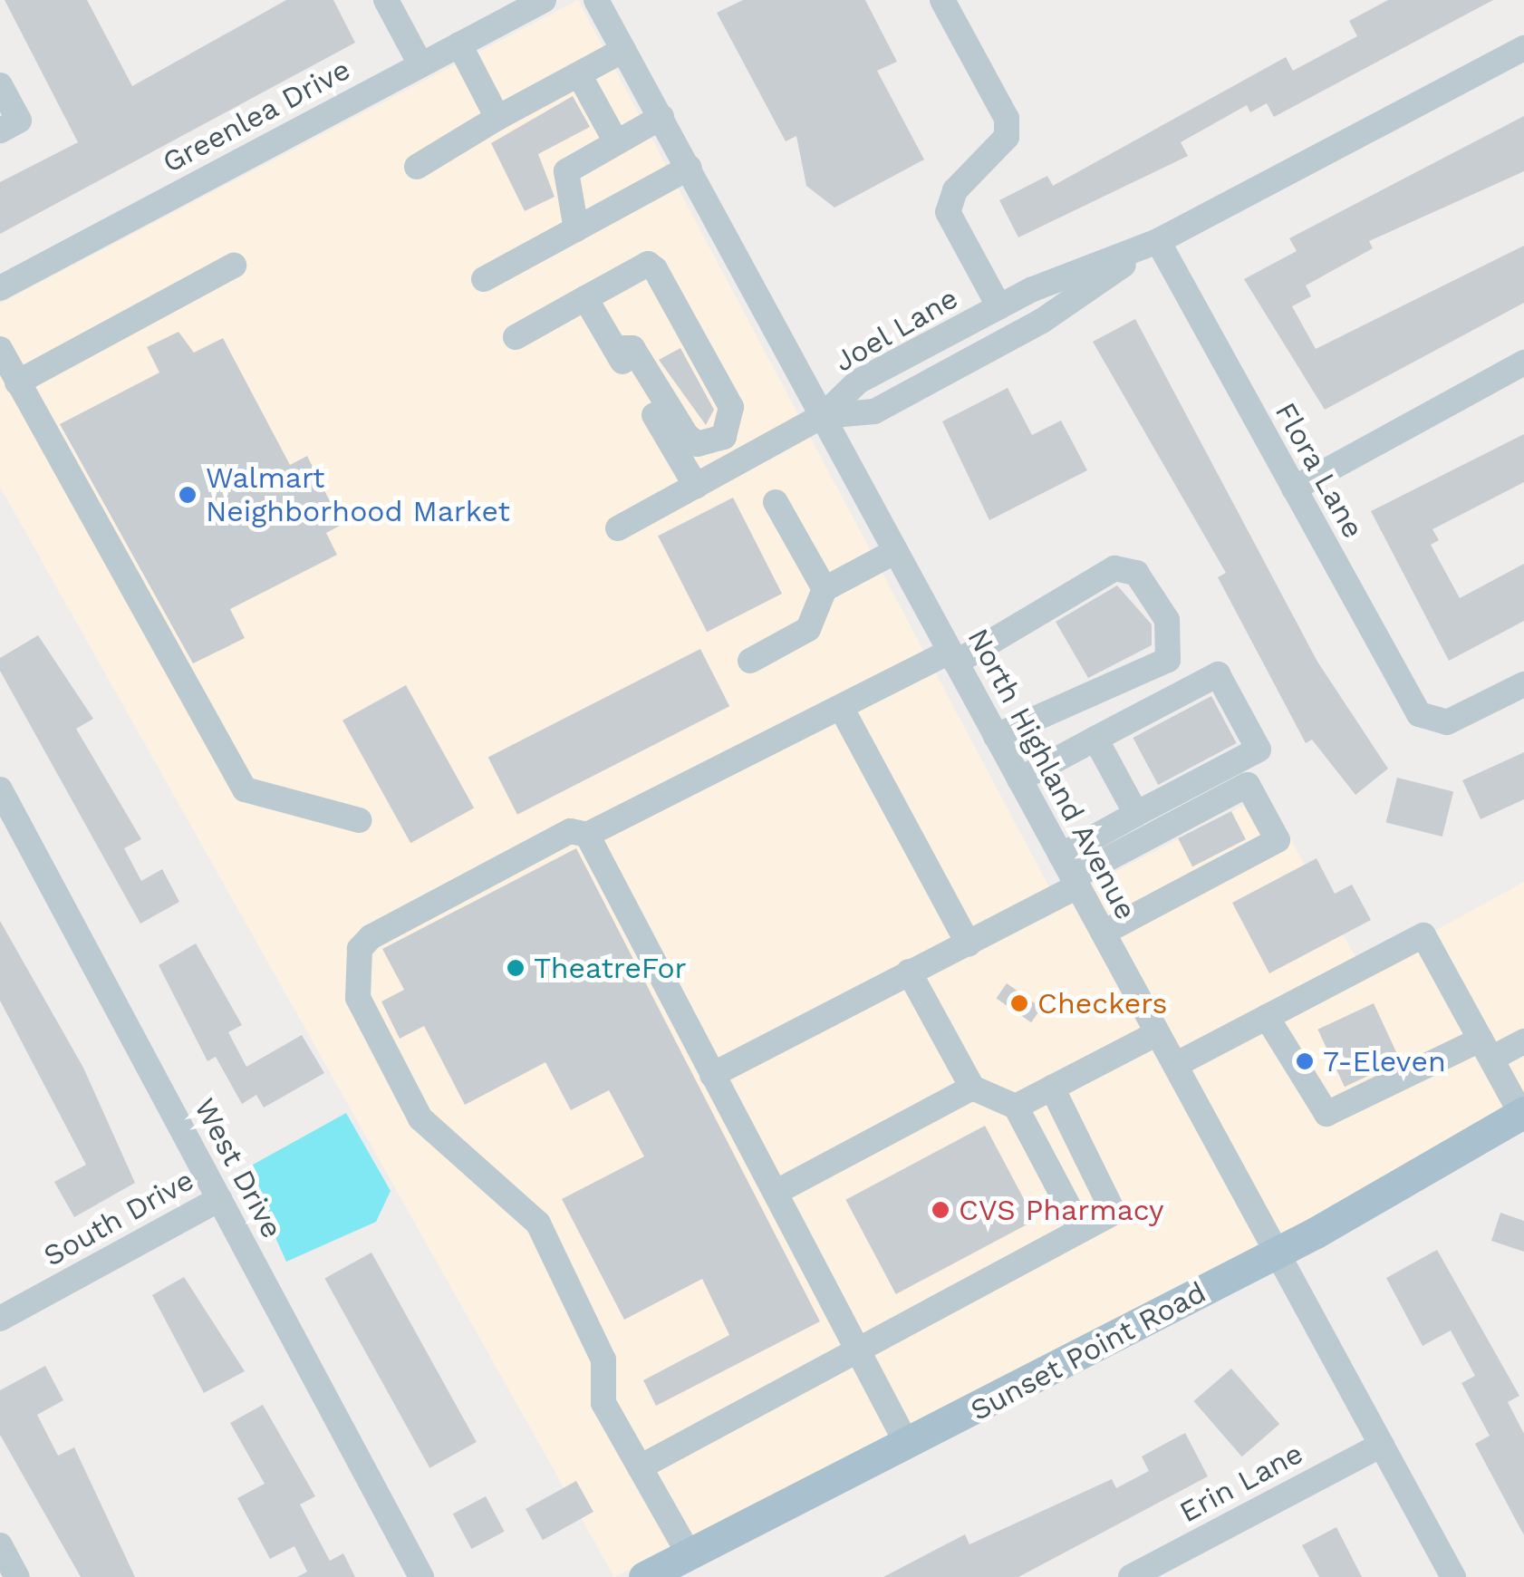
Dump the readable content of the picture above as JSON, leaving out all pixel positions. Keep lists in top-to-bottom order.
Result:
{
  "streets": {
    "main road": ["Sunset Point Road"],
    "street": [
      "Greenlea Drive",
      "Joel Lane",
      "Flora Lane",
      "North Highland Avenue",
      "West Drive",
      "South Drive",
      "Erin Lane"
    ]
  },
  "crossings": [
    ["Joel Lane", "Flora Lane"],
    ["Joel Lane", "North Highland Avenue"],
    ["North Highland Avenue", "Sunset Point Road"],
    ["North Highland Avenue", "Erin Lane"],
    ["West Drive", "South Drive"]
  ],
  "places": [
    "Walmart Neighborhood Market",
    "TheatreFor",
    "Checkers",
    "7-Eleven",
    "CVS Pharmacy"
  ]
}
